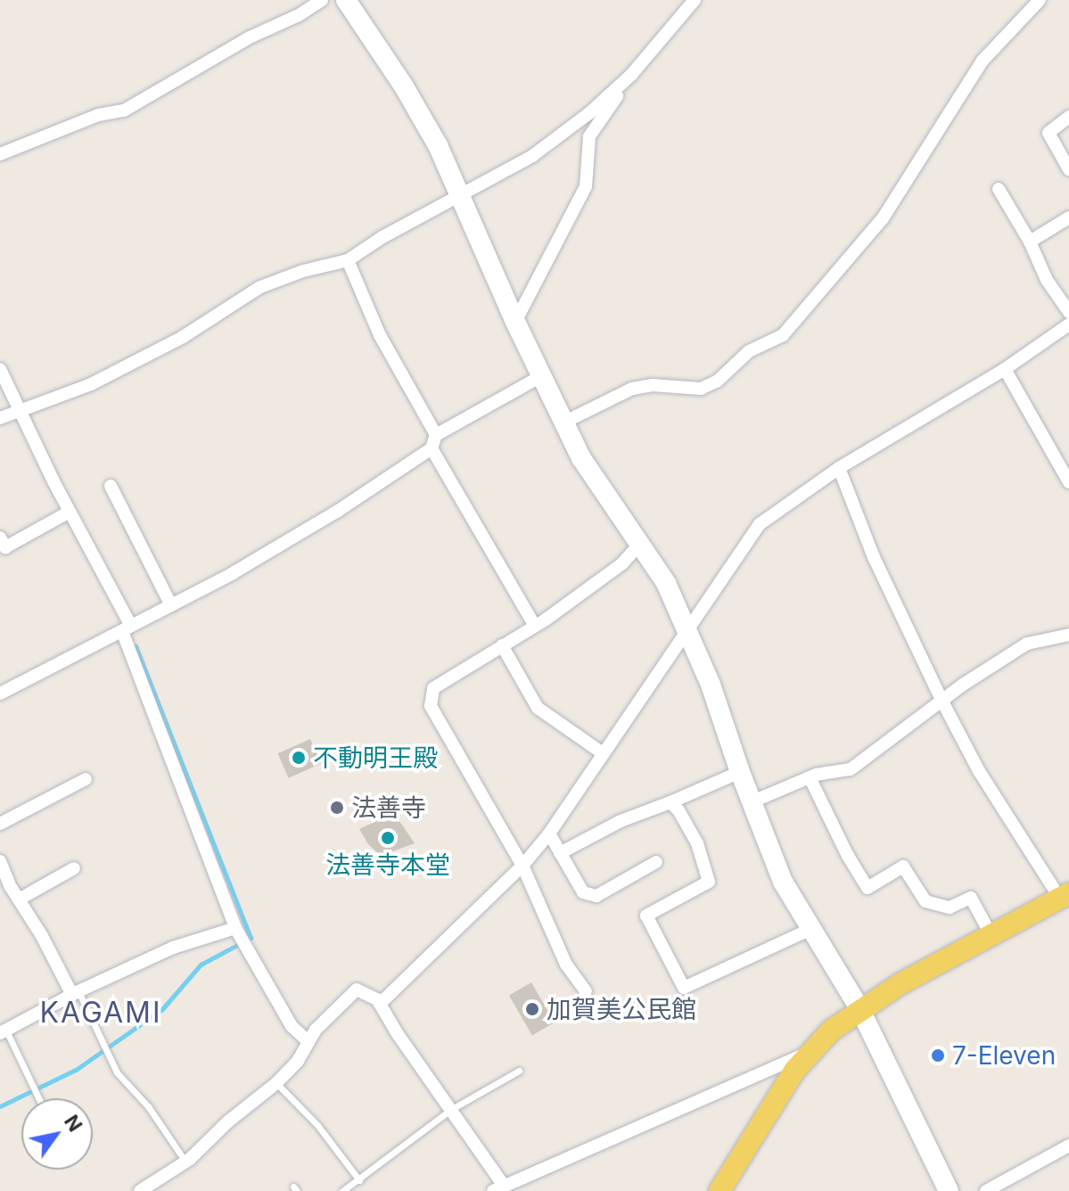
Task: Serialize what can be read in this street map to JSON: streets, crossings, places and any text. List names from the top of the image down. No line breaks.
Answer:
{"districts":["KAGAMI"],"places":["不動明王殿","法善寺","法善寺本堂","加賀美公民館","7-Eleven"],"north":"top right"}
